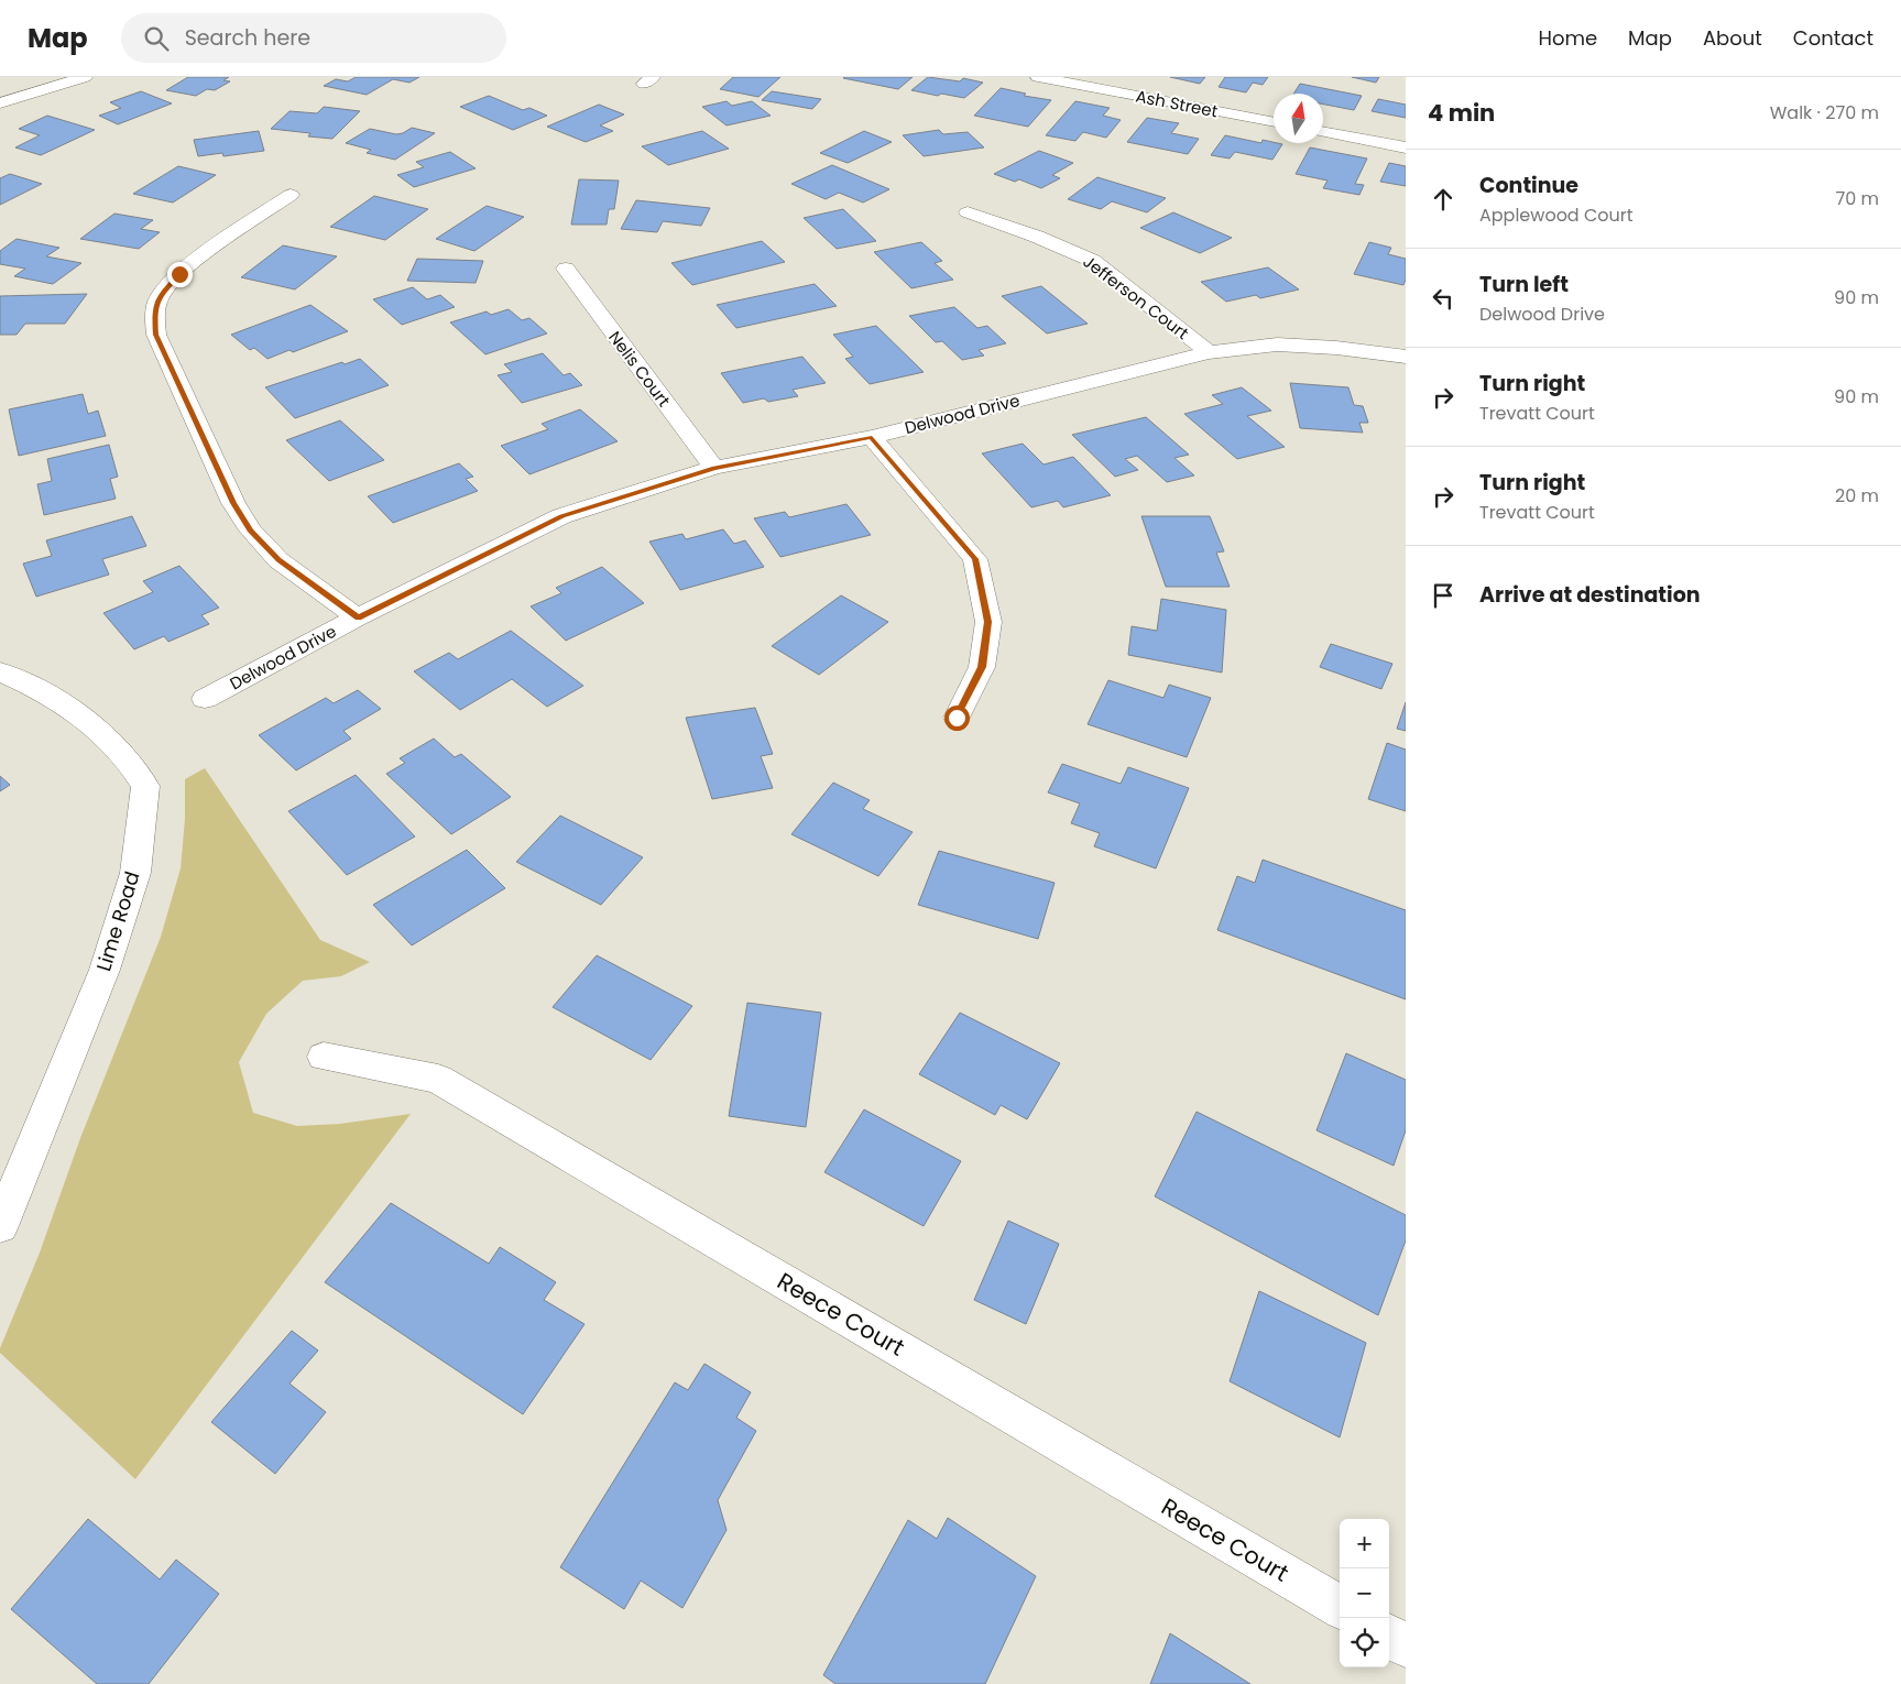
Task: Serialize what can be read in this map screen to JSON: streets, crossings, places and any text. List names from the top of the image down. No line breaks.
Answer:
{"streets":{"street":["Ash Street","Jefferson Court","Nelis Court","Delwood Drive","Lime Road","Reece Court"]},"crossings":[["Jefferson Court","Delwood Drive"],["Nelis Court","Delwood Drive"]],"north":"top","page":{"header":"Map","search":"Search here","nav":["Home","Map","About","Contact"],"heading":["4 min","Walk · 270 m"],"list":[["Continue","Applewood Court","70 m"],["Turn left","Delwood Drive","90 m"],["Turn right","Trevatt Court","90 m"],["Turn right","Trevatt Court","20 m"],"Arrive at destination"],"map_buttons":["+","−"]}}
